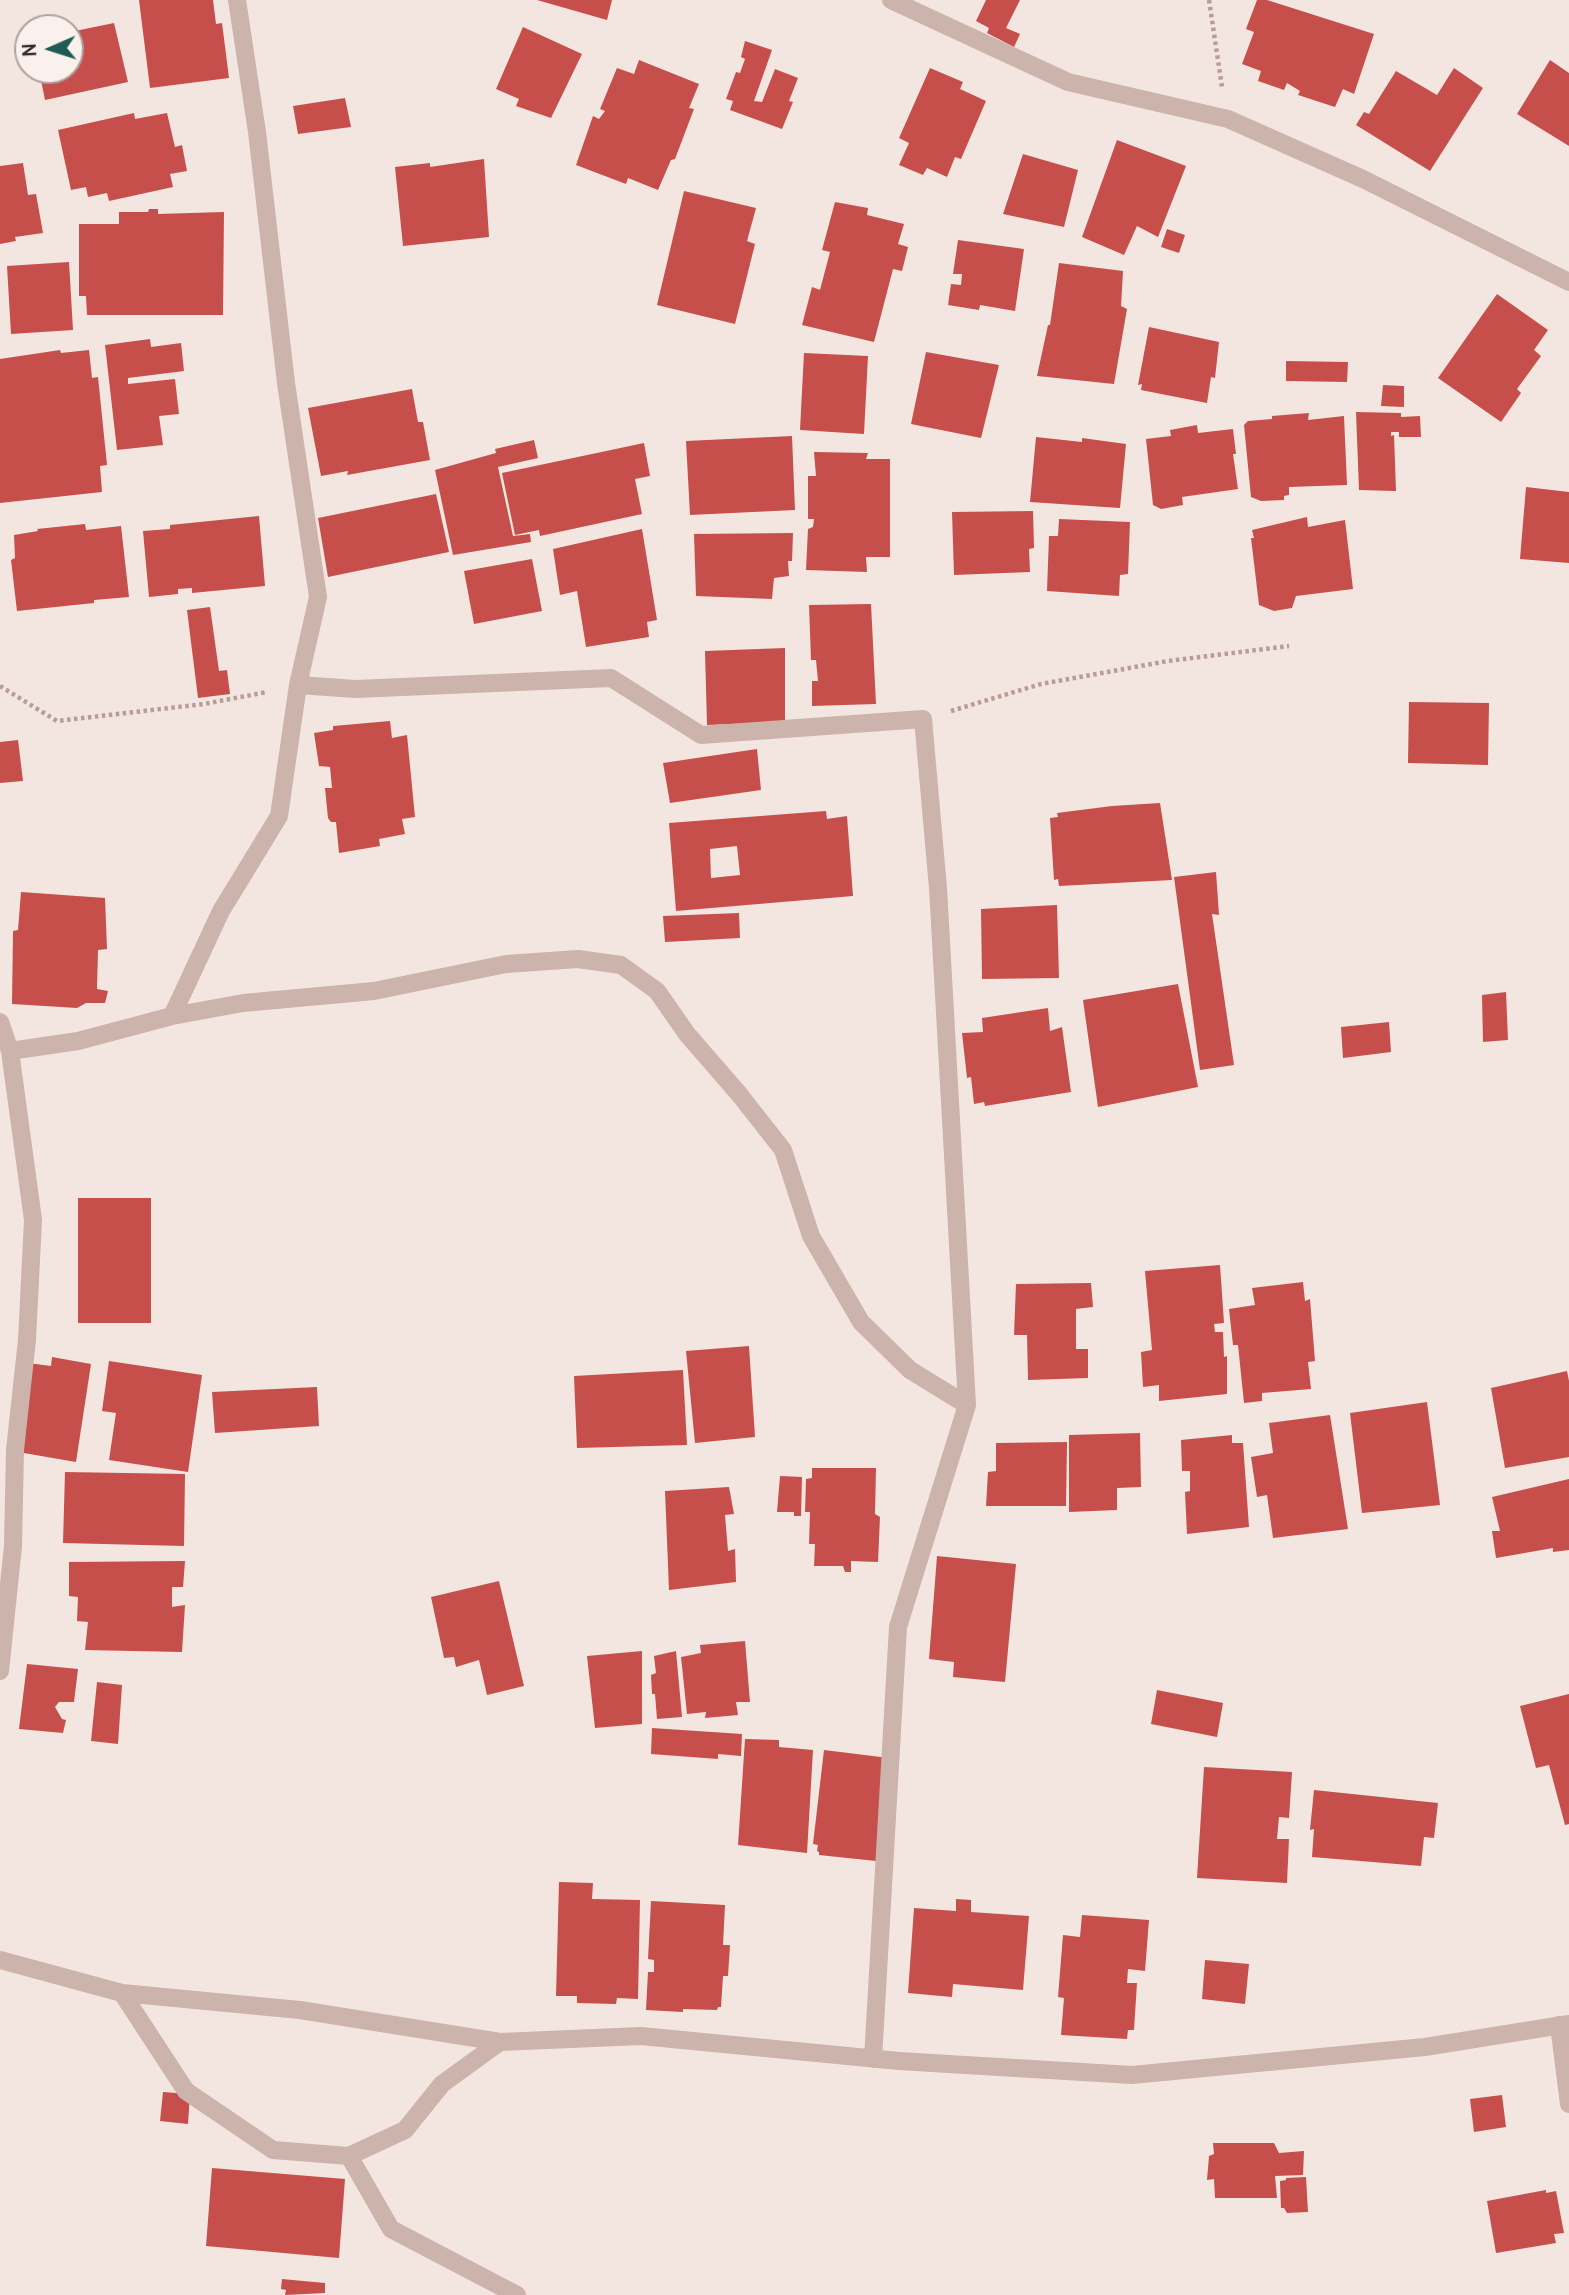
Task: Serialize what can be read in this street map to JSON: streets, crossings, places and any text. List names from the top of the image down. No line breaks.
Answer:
{"north":"left"}
